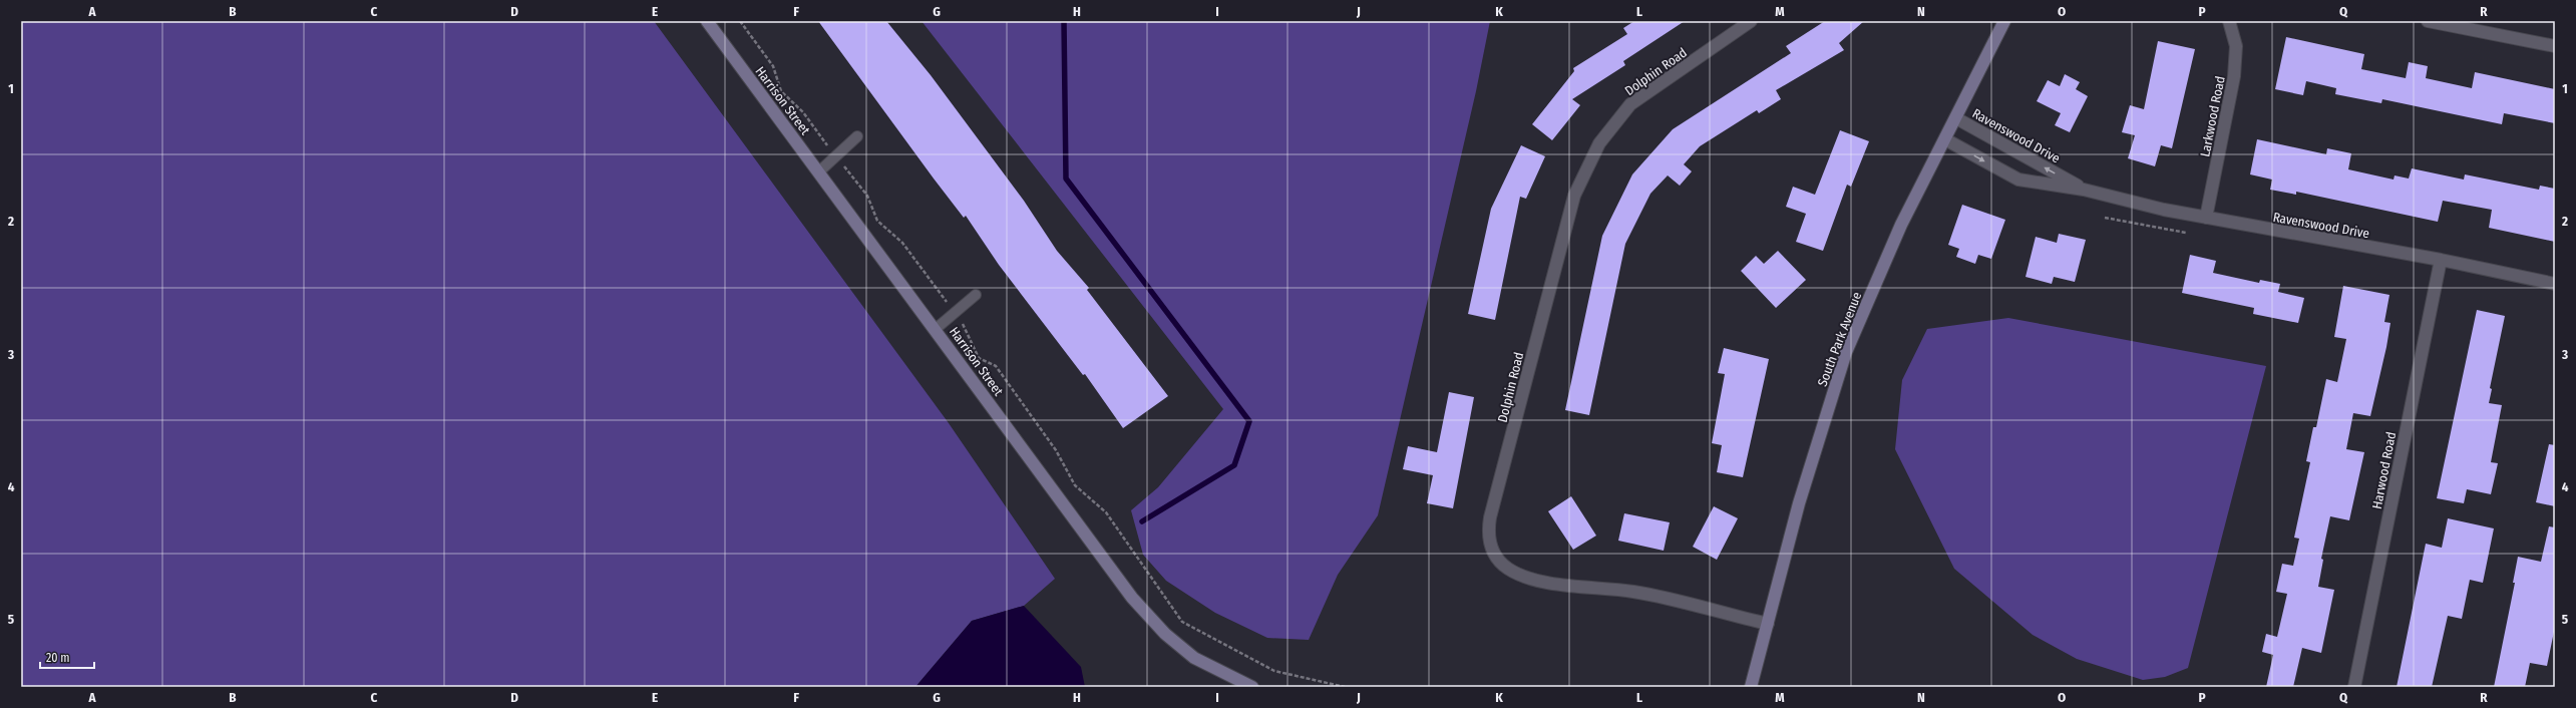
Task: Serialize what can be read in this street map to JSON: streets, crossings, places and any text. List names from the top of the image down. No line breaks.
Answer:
{"streets":{"street":["Dolphin Road","Harrison Street","Larkwood Road","Ravenswood Drive","South Park Avenue","Harwood Road"]},"crossings":[["Dolphin Road","South Park Avenue"],["Larkwood Road","Ravenswood Drive"],["Ravenswood Drive","South Park Avenue"],["Ravenswood Drive","Harwood Road"]],"scale_bar":"20 m","grid":{"columns":["A","B","C","D","E","F","G","H","I","J","K","L","M","N","O","P","Q","R"],"rows":["1","2","3","4","5"]}}
